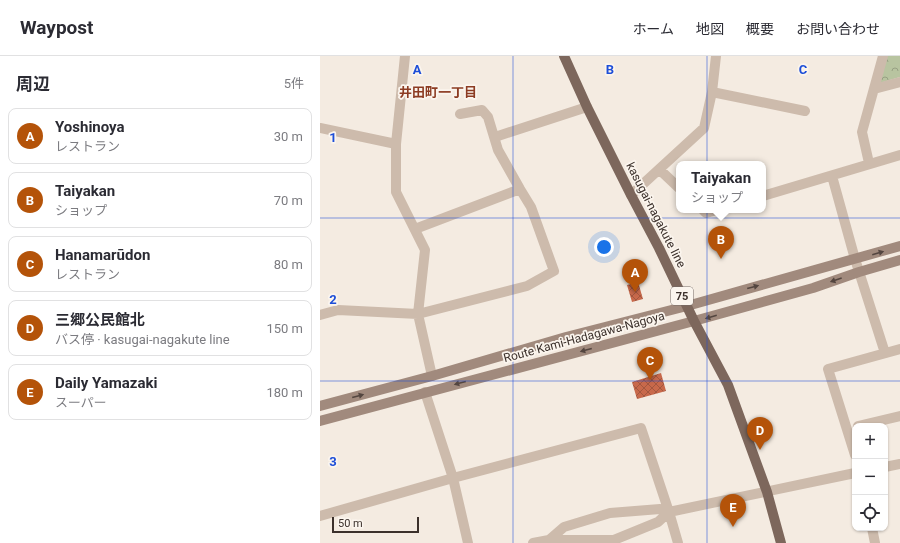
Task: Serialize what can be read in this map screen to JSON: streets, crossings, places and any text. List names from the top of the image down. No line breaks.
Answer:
{"streets":{"main road":["kasugai-nagakute line","75","Route Kami-Hadagawa-Nagoya"]},"crossings":[["kasugai-nagakute line","Route Kami-Hadagawa-Nagoya"]],"districts":["井田町一丁目"],"scale_bar":"50 m","page":{"header":"Waypost","nav":["ホーム","地図","概要","お問い合わせ"],"heading":["周辺","5件"],"list":[{"mark":"A","name":"Yoshinoya","note":"レストラン","value":"30 m"},{"mark":"B","name":"Taiyakan","note":"ショップ","value":"70 m"},{"mark":"C","name":"Hanamarūdon","note":"レストラン","value":"80 m"},{"mark":"D","name":"三郷公民館北","note":"バス停 · kasugai-nagakute line","value":"150 m"},{"mark":"E","name":"Daily Yamazaki","note":"スーパー","value":"180 m"}],"popup":["Taiyakan","ショップ"],"pins":["B","A","C","D","E"],"map_buttons":["+","−"],"scale":"50 m"},"grid":{"columns":["A","B","C"],"rows":["1","2","3"]}}
